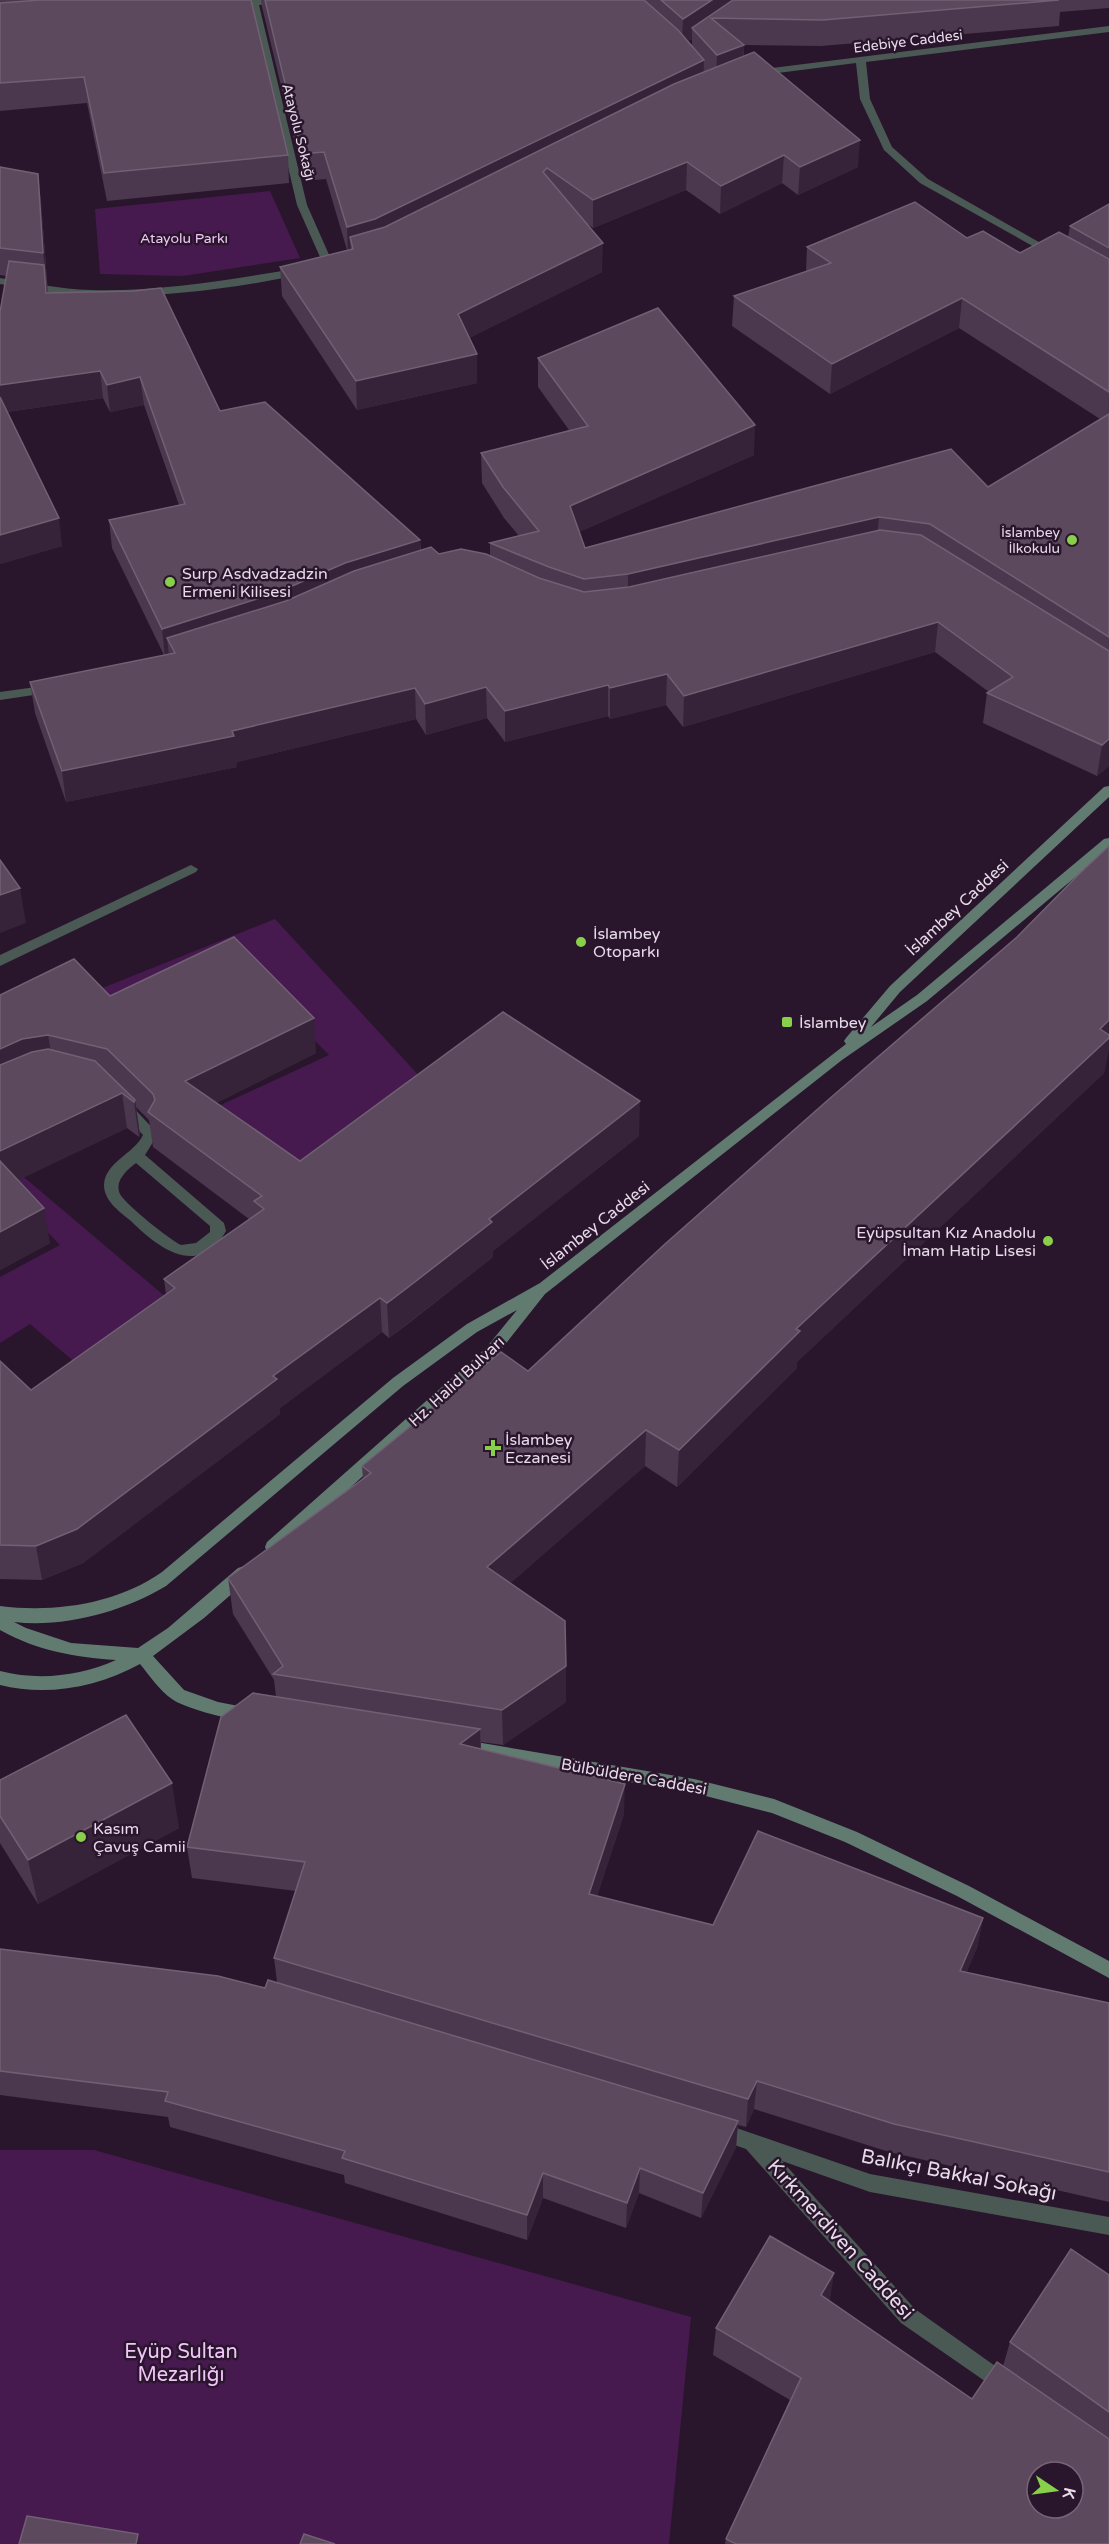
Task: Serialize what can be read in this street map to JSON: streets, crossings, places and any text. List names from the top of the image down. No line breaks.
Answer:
{"streets":{"main road":["İslambey Caddesi","Hz. Halid Bulvarı","Bülbüldere Caddesi"],"street":["Edebiye Caddesi","Atayolu Sokağı","Balıkçı Bakkal Sokağı","Kırkmerdiven Caddesi"]},"crossings":[["İslambey Caddesi","Hz. Halid Bulvarı"],["Balıkçı Bakkal Sokağı","Kırkmerdiven Caddesi"]],"parks":["Atayolu Parkı","Eyüp Sultan Mezarlığı"],"places":{"other":["İslambey İlkokulu","Surp Asdvadzadzin Ermeni Kilisesi","İslambey Otoparkı","Eyüpsultan Kız Anadolu İmam Hatip Lisesi","Kasım Çavuş Camii"],"transit":["İslambey"],"health":["İslambey Eczanesi"]},"north":"right"}
